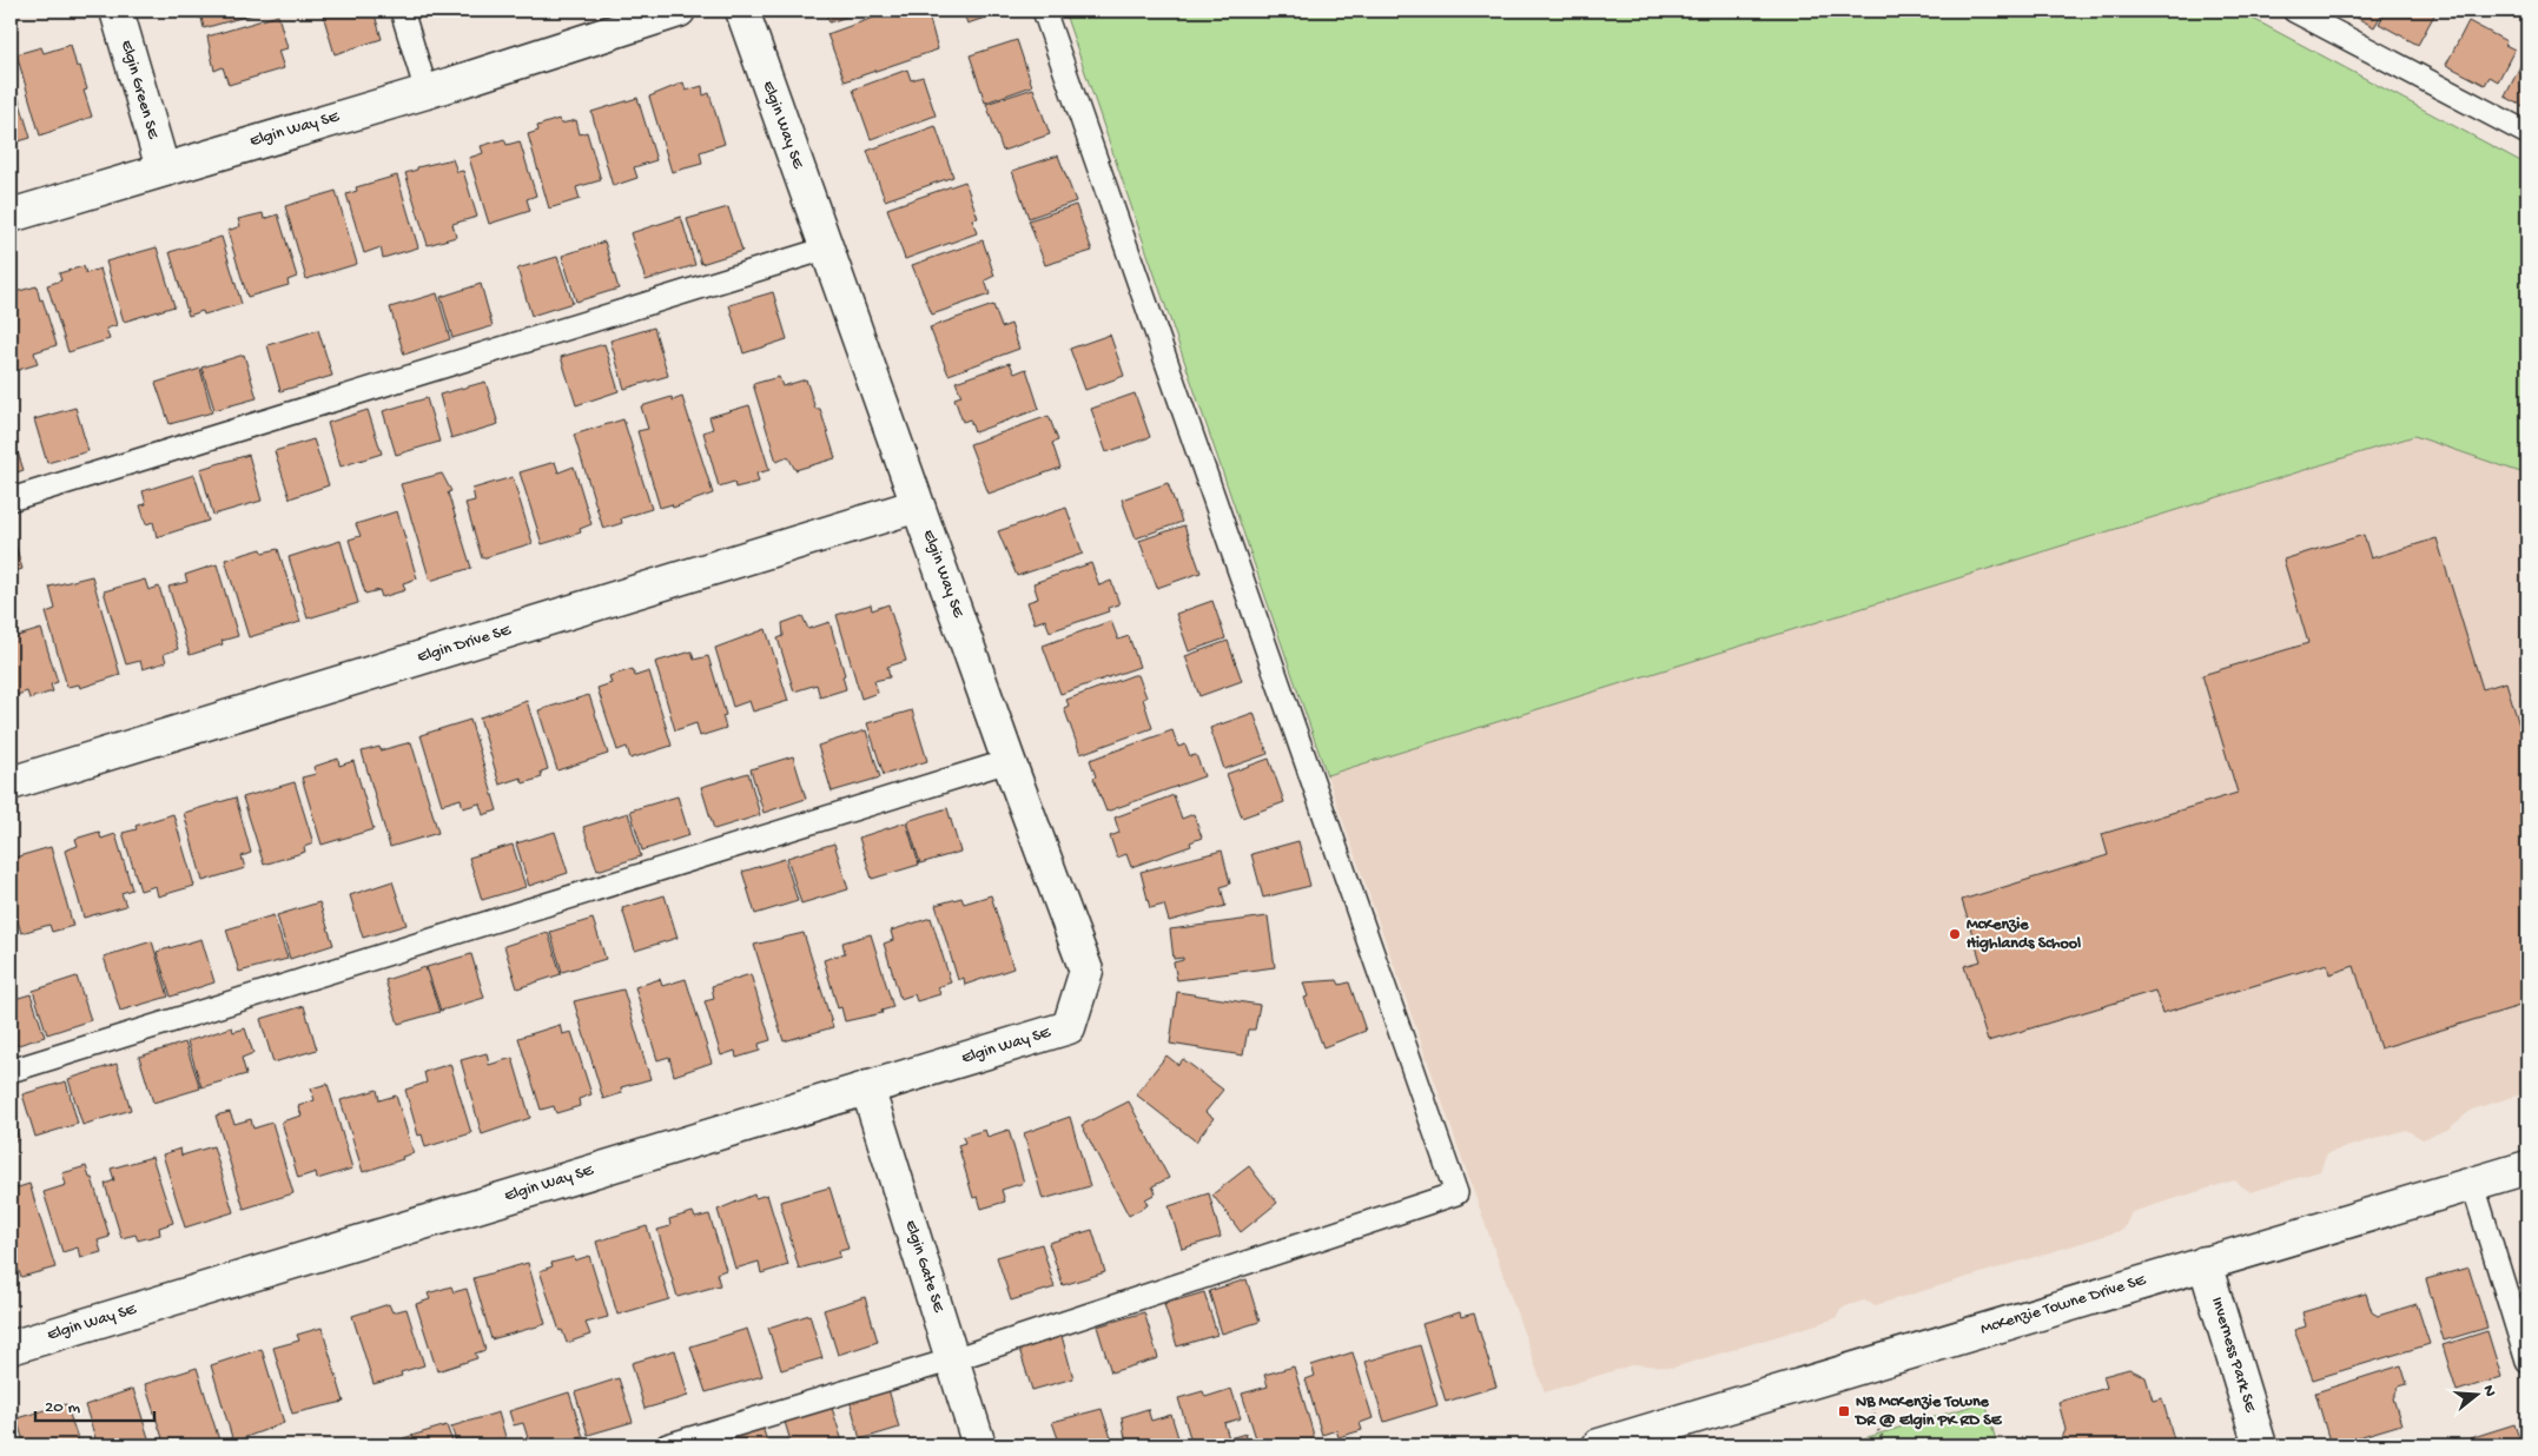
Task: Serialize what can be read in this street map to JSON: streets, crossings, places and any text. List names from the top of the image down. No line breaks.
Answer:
{"streets":{"street":["Elgin Green SE","Elgin Way SE","Elgin Drive SE","Elgin Gate SE","McKenzie Towne Drive SE","Inverness Park SE"]},"crossings":[["Elgin Green SE","Elgin Way SE"],["Elgin Way SE","Elgin Drive SE"],["Elgin Way SE","Elgin Gate SE"],["McKenzie Towne Drive SE","Inverness Park SE"]],"places":{"other":["McKenzie Highlands School"],"transit":["NB McKenzie Towne DR @ Elgin PK RD SE"]},"scale_bar":"20 m","north":"right"}
